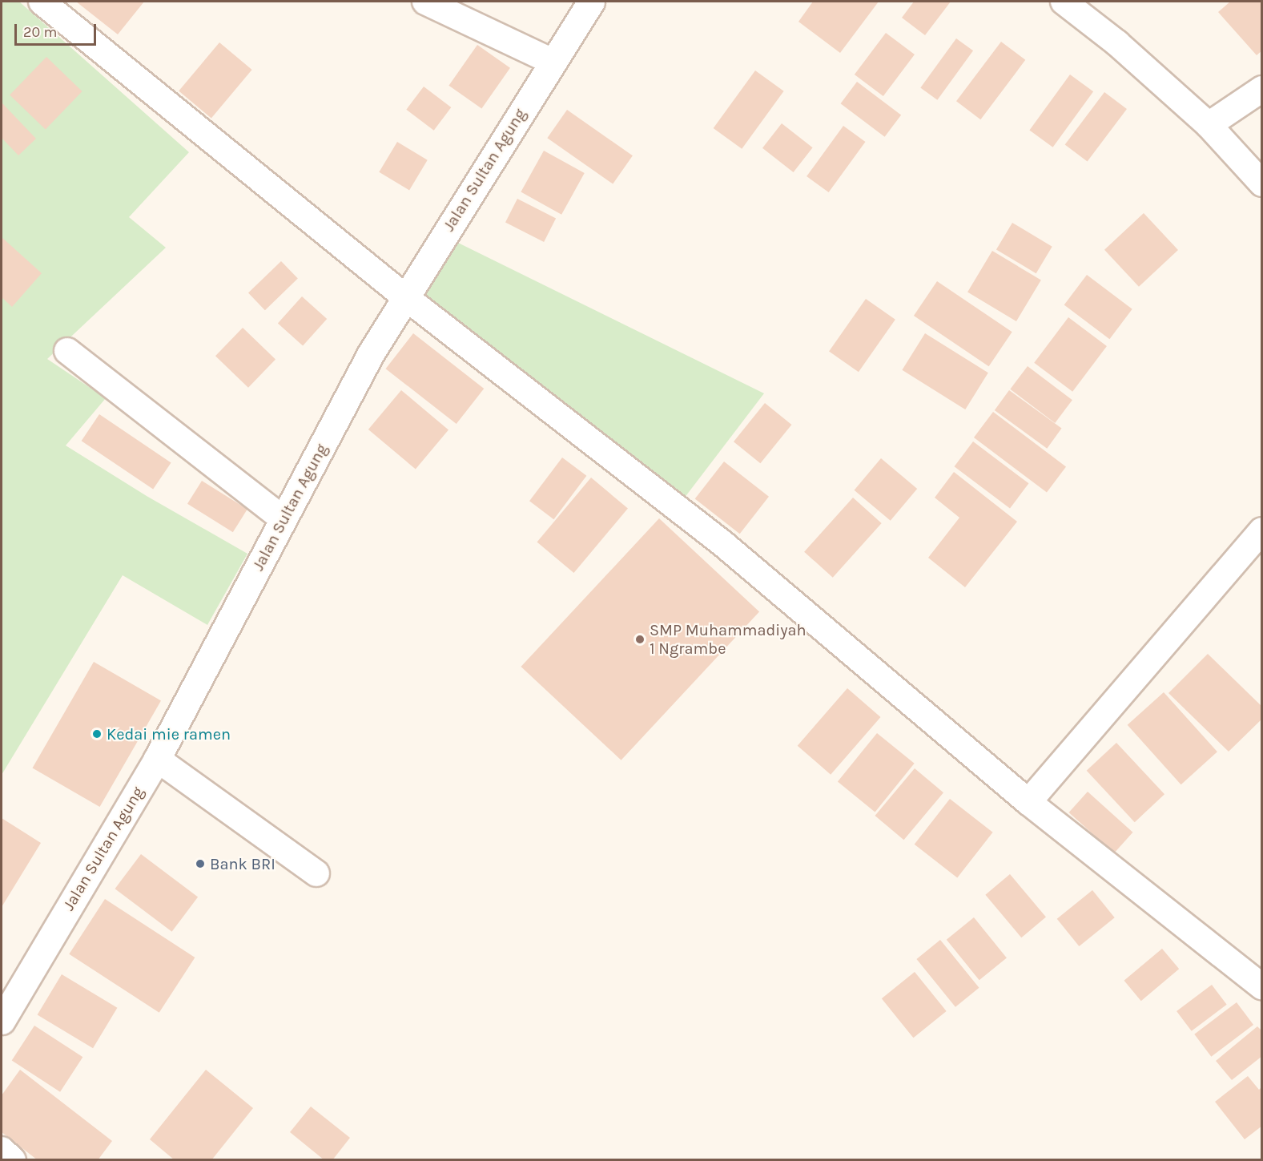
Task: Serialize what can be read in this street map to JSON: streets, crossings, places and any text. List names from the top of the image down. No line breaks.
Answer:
{"streets":{"main road":["Jalan Sultan Agung"]},"places":["SMP Muhammadiyah 1 Ngrambe","Kedai mie ramen","Bank BRI"],"scale_bar":"20 m"}
